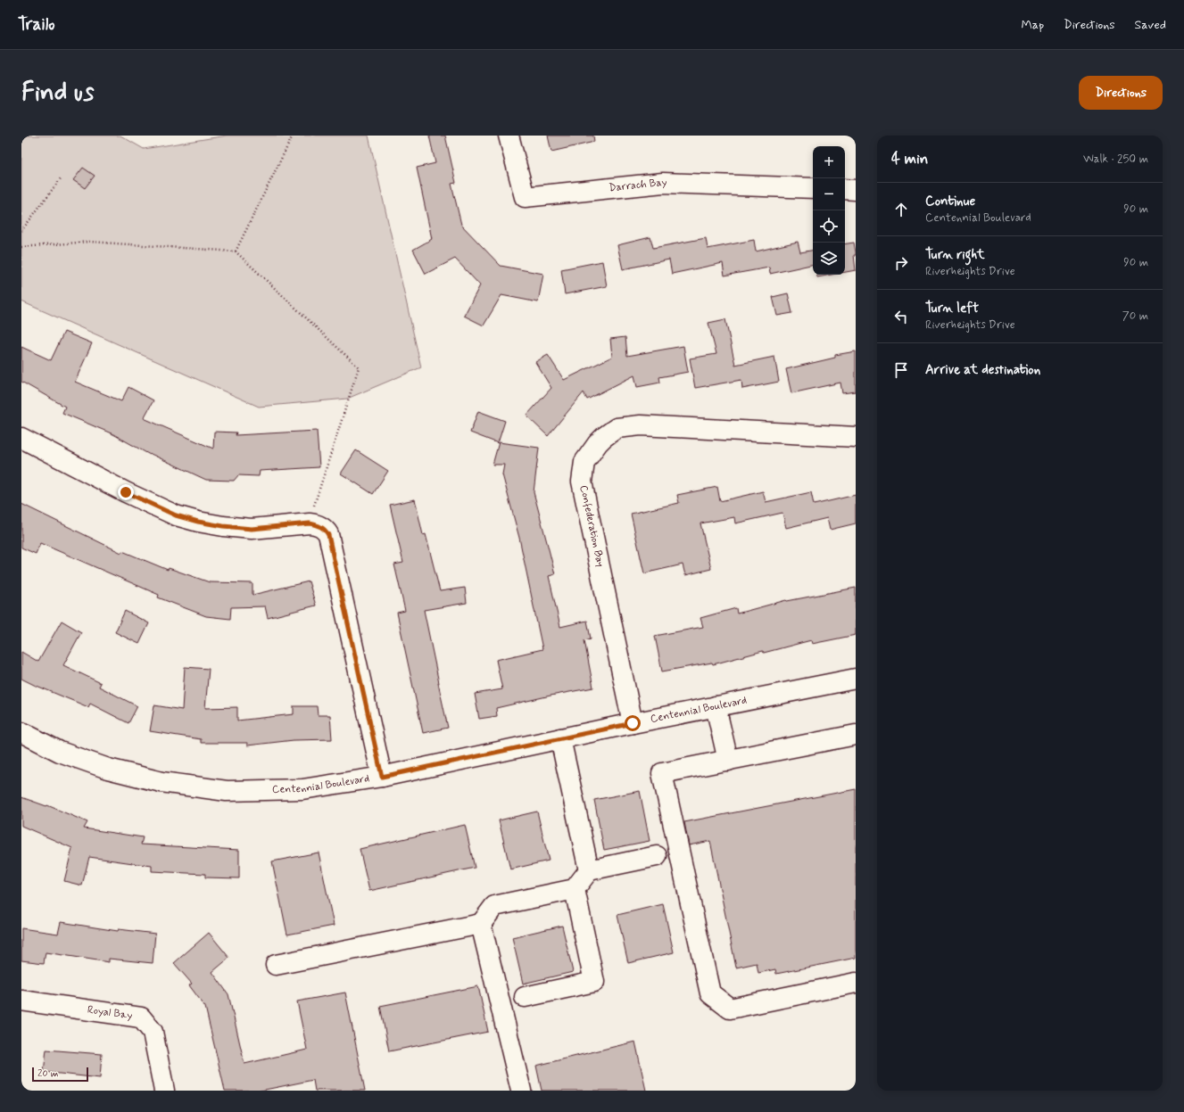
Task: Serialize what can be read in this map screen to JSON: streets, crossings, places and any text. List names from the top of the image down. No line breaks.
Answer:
{"streets":{"street":["Darrach Bay","Confederation Bay","Centennial Boulevard","Royal Bay"]},"crossings":[["Confederation Bay","Centennial Boulevard"]],"scale_bar":"20 m","page":{"header":"Trailo","nav":["Map","Directions","Saved"],"buttons":"Directions","title":"Find us","heading":["4 min","Walk · 250 m"],"map_buttons":["+","−"],"list":[["Continue","Centennial Boulevard","90 m"],["Turn right","Riverheights Drive","90 m"],["Turn left","Riverheights Drive","70 m"],"Arrive at destination"],"scale":"20 m"}}
